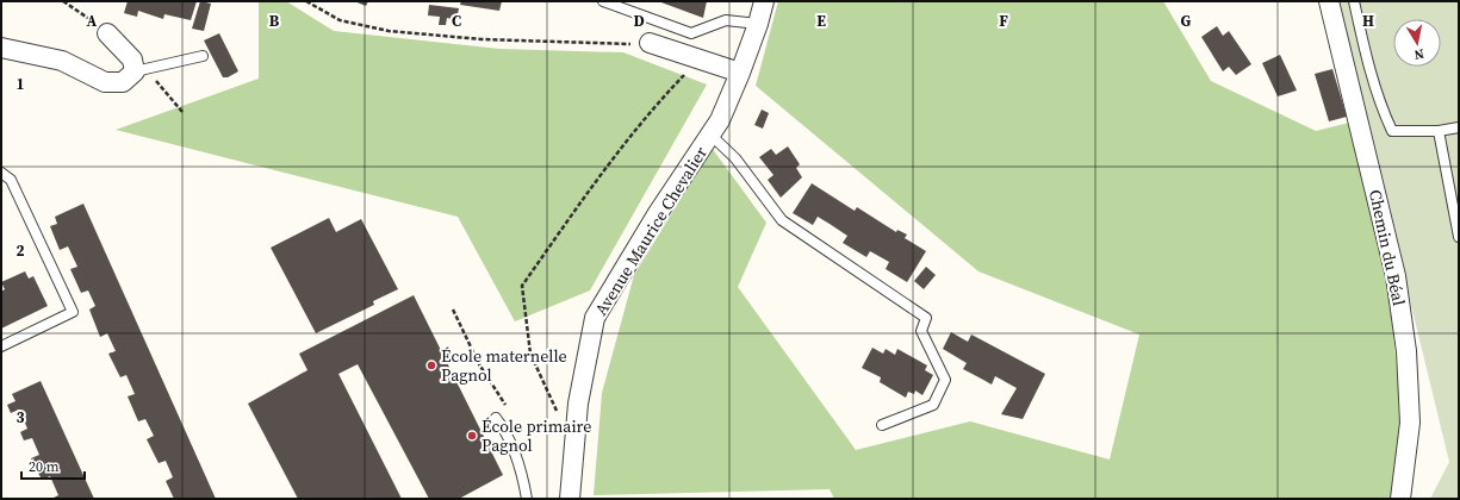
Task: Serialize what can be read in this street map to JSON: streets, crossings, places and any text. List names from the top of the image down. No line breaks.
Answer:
{"streets":{"street":["Avenue Maurice Chevalier","Chemin du Béal"]},"places":["École maternelle Pagnol","École primaire Pagnol"],"scale_bar":"20 m","north":"bottom","grid":{"columns":["A","B","C","D","E","F","G","H"],"rows":["1","2","3"]}}
